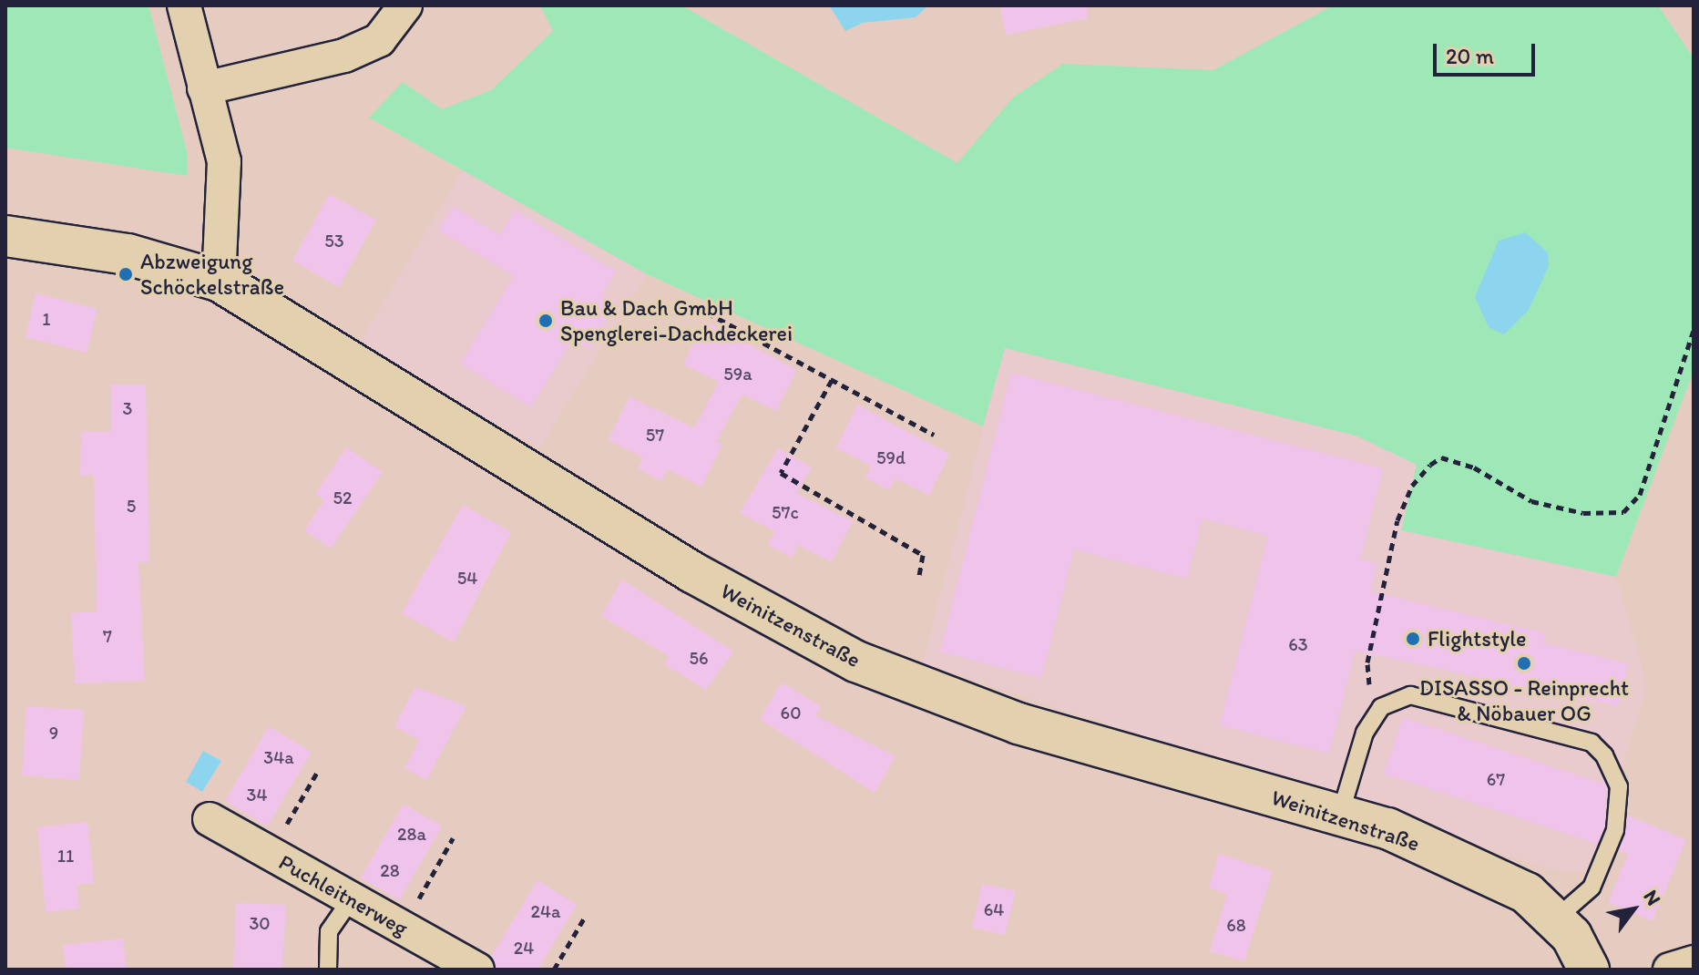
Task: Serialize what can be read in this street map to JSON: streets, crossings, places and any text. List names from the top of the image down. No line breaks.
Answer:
{"streets":{"main road":["Weinitzenstraße"],"street":["Puchleitnerweg"]},"places":["Abzweigung Schöckelstraße","Bau & Dach GmbH Spenglerei-Dachdeckerei","Flightstyle","DISASSO - Reinprecht & Nöbauer OG"],"house_numbers":["53","1","59a","3","57","59d","52","5","57c","54","7","63","56","60","9","34a","67","34","28a","11","28","64","24a","30","68","24"],"scale_bar":"20 m","north":"top right"}
